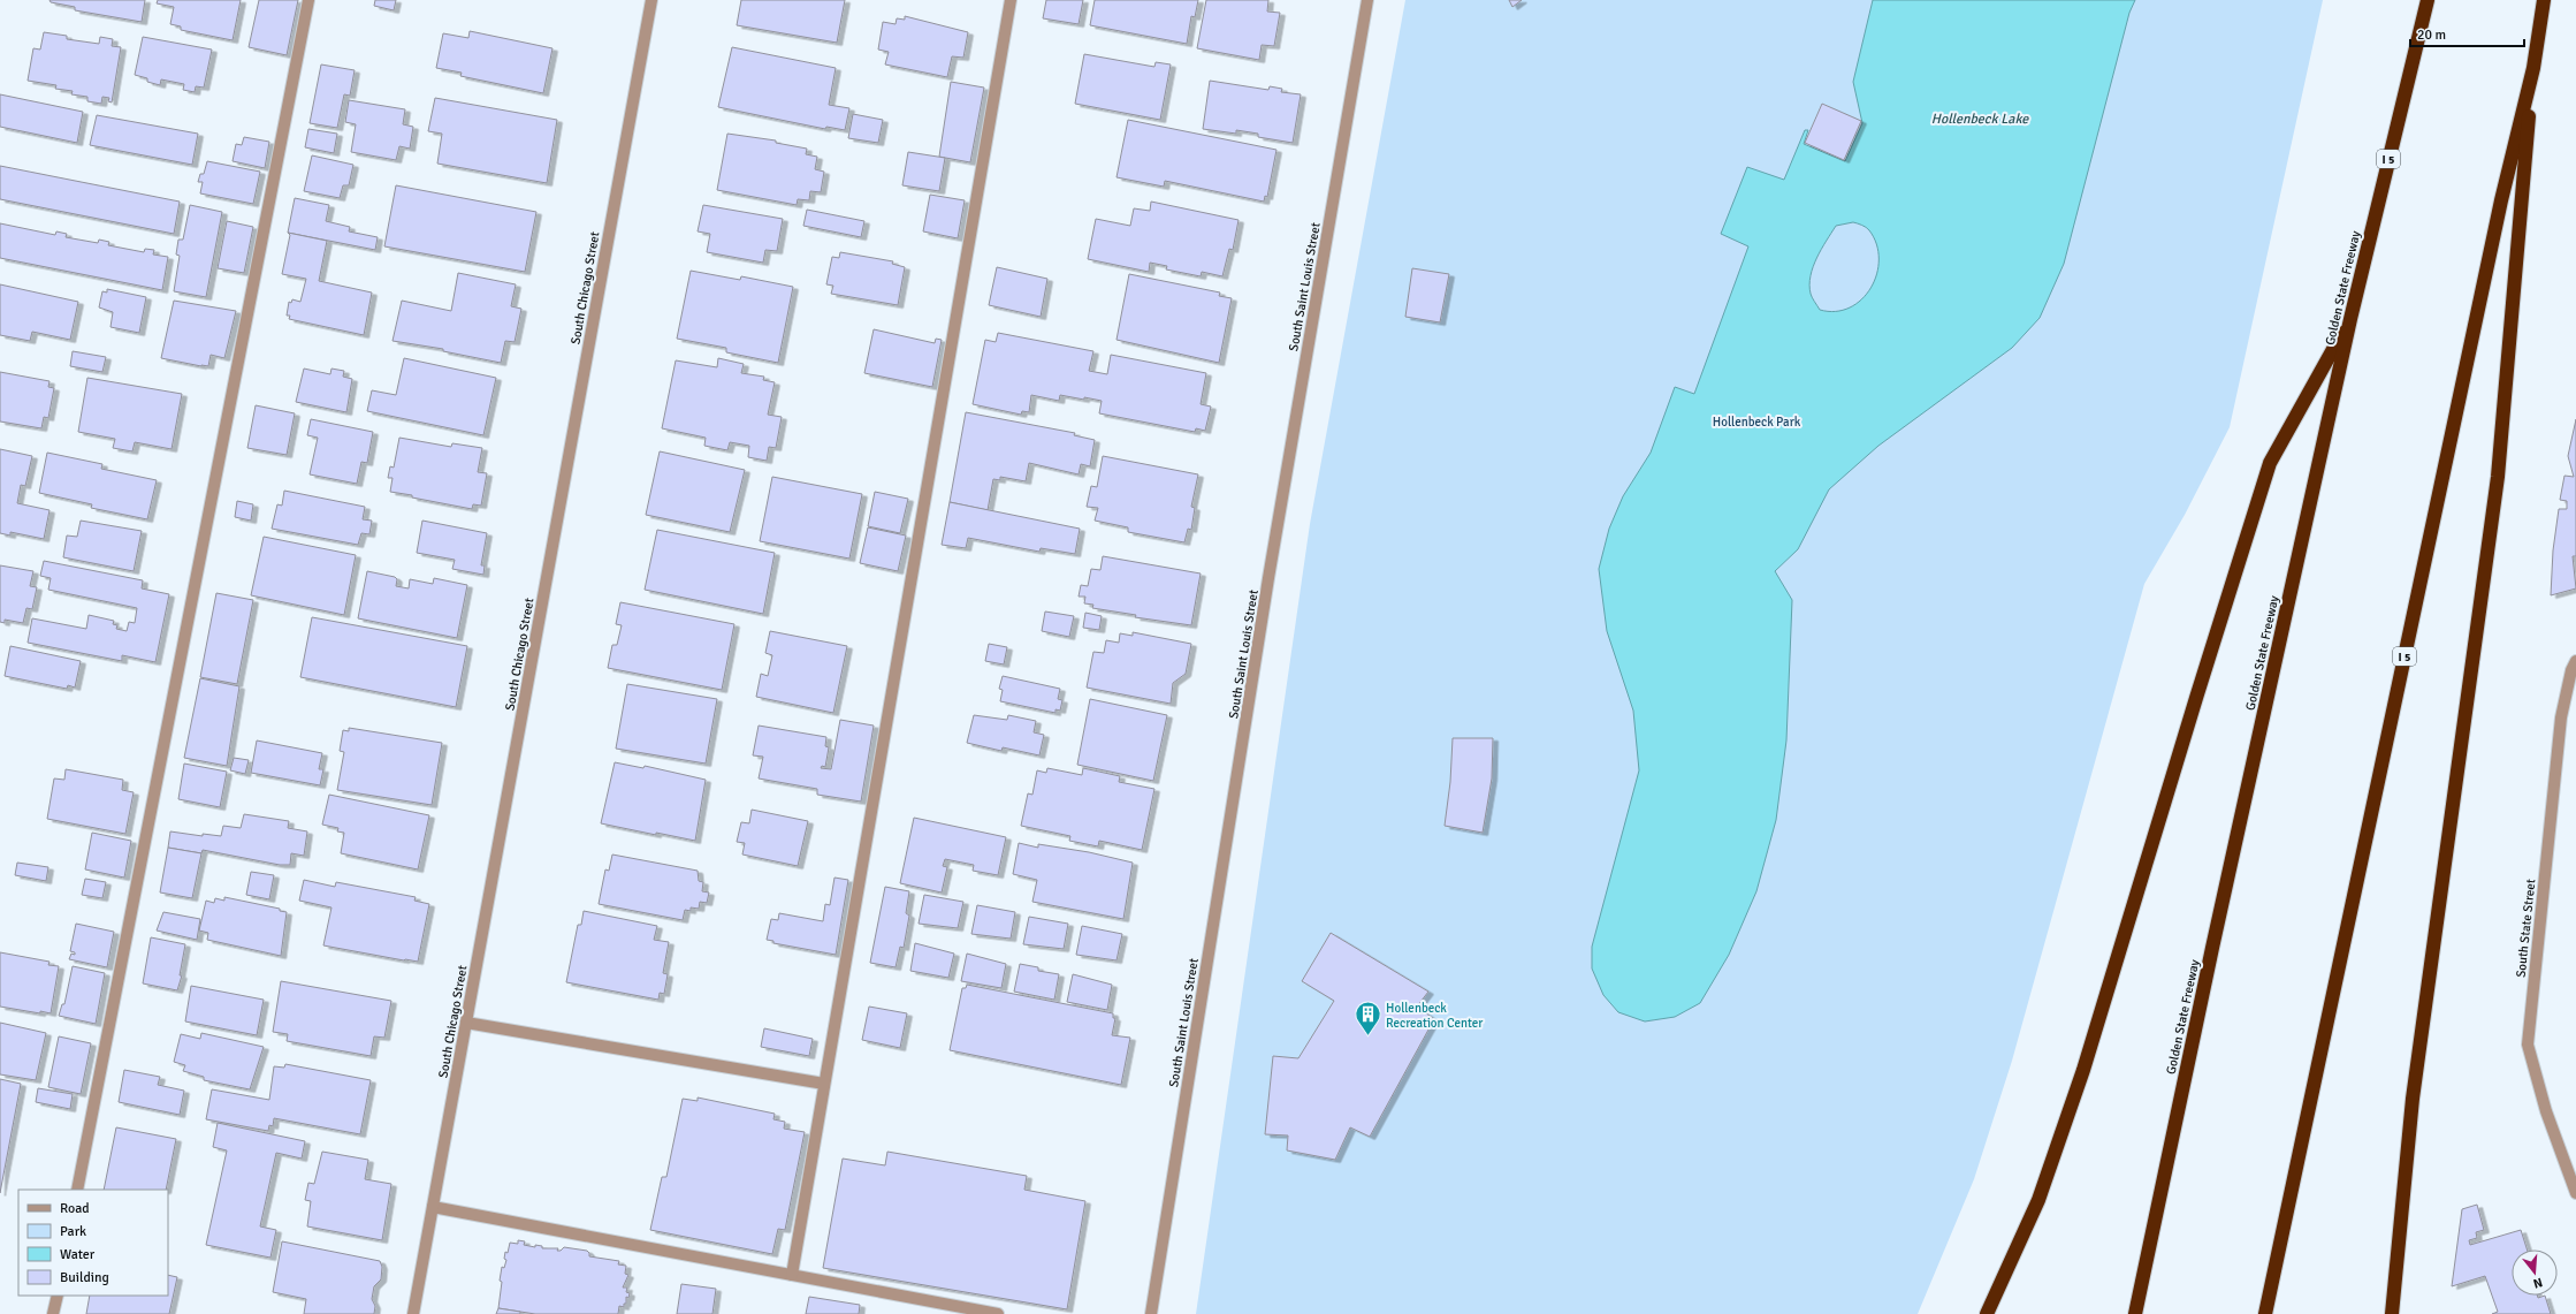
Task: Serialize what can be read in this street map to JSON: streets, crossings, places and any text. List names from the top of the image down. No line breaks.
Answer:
{"streets":{"highway":["I 5","Golden State Freeway"],"street":["South Saint Louis Street","South Chicago Street","South State Street"]},"water":["Hollenbeck Lake"],"parks":["Hollenbeck Park"],"places":{"building":["Hollenbeck Recreation Center"]},"legend":["Road","Park","Water","Building"],"scale_bar":"20 m","north":"bottom"}
